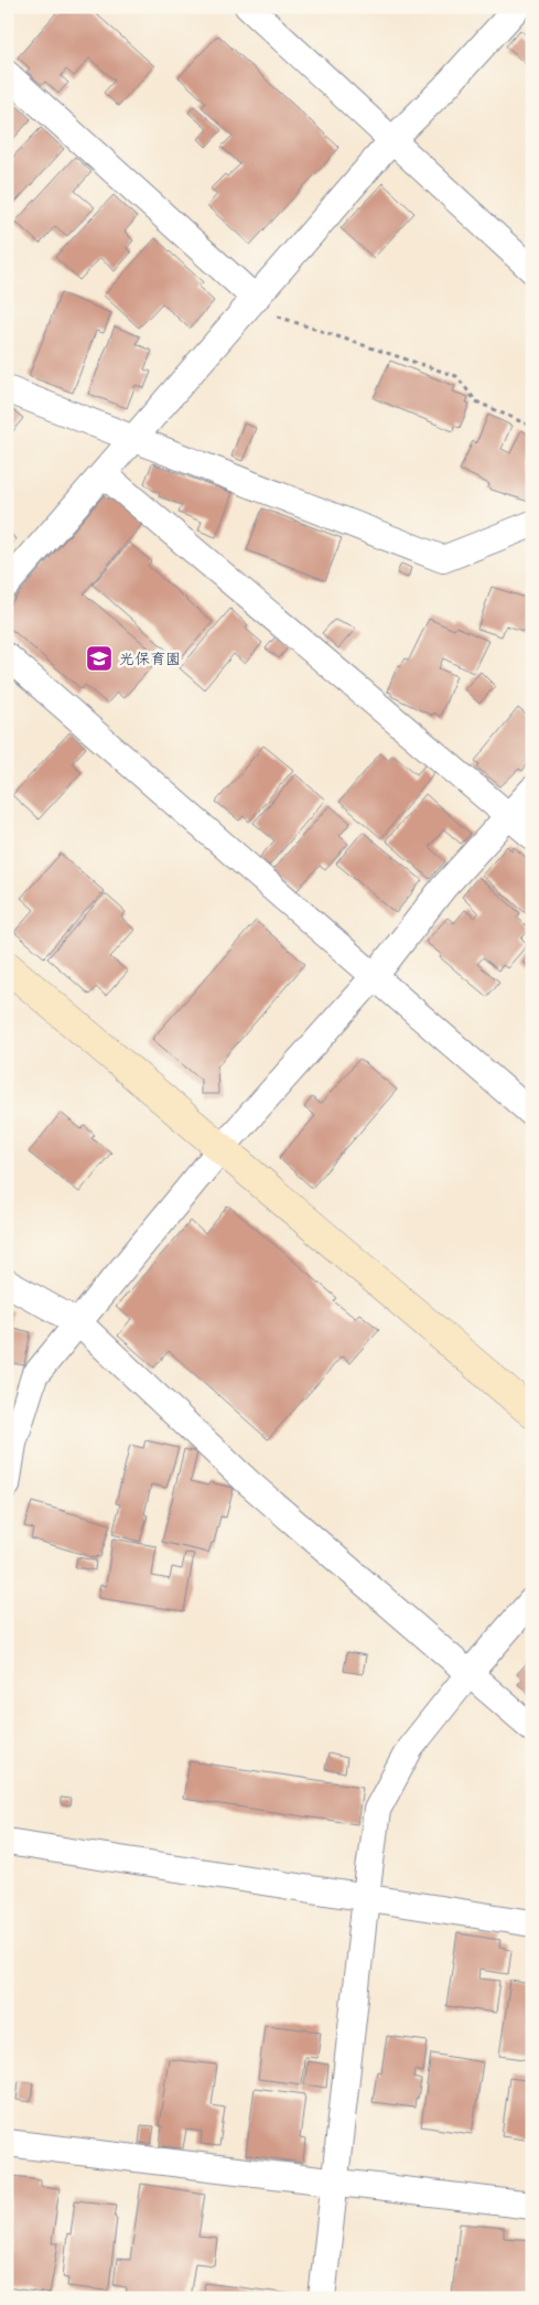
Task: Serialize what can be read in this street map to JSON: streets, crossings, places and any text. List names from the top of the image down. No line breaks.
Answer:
{"places":{"school or university":["光保育園"]}}
